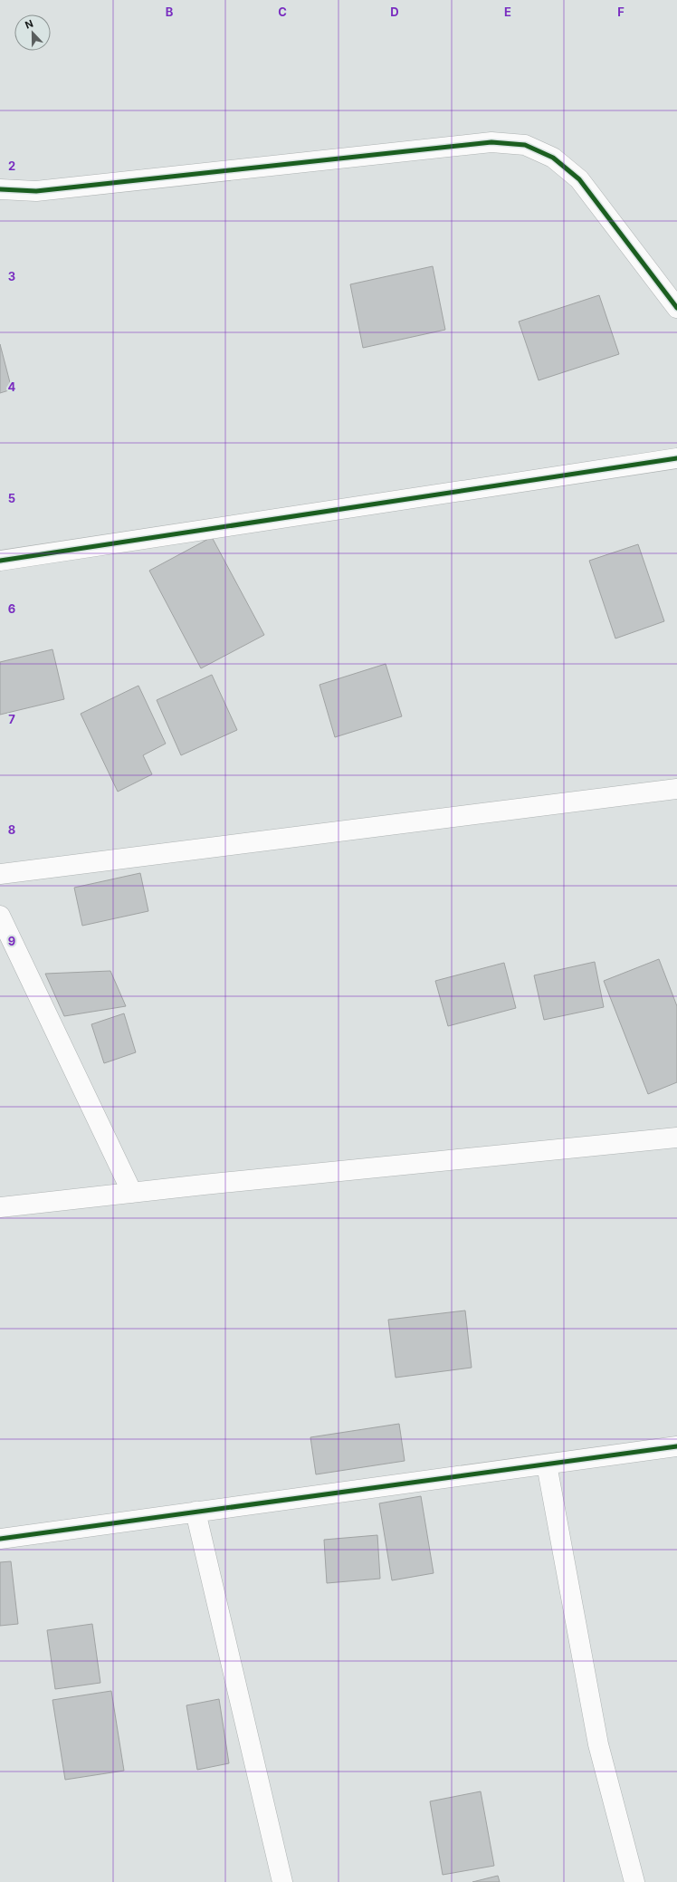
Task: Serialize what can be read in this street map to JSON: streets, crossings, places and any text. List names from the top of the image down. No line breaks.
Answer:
{"north":"top","grid":{"columns":["B","C","D","E","F"],"rows":["2","3","4","5","6","7","8","9"]}}
